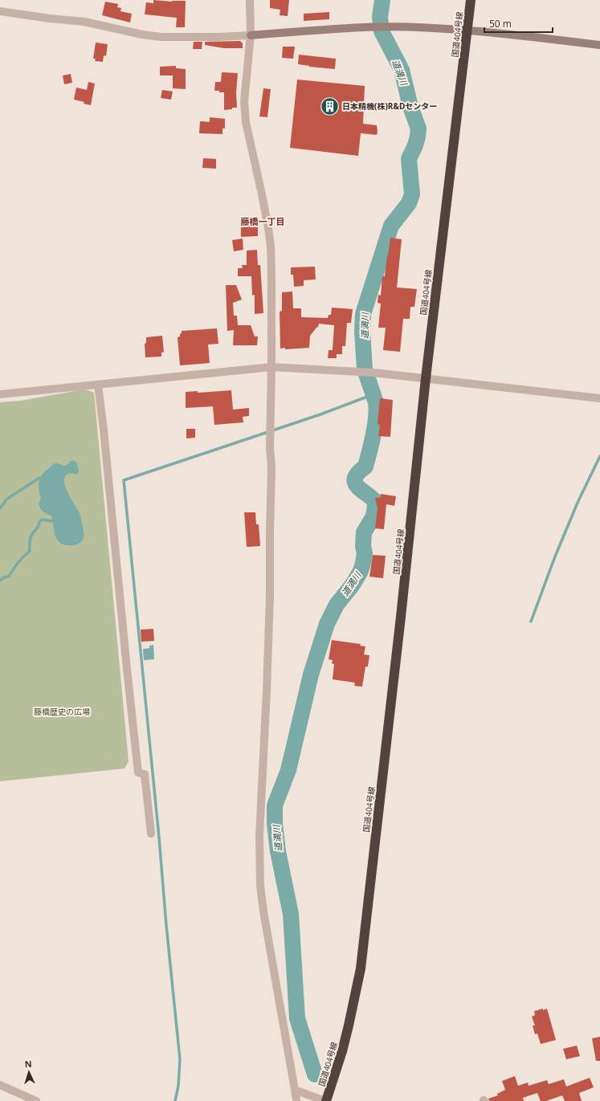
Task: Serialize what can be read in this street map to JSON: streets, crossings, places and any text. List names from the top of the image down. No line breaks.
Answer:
{"streets":{"highway":["国道404号線"]},"districts":["藤橋一丁目"],"water":["道満川"],"parks":["藤橋歴史の広場"],"places":{"building":["日本精機(株)R&Dセンター"]},"scale_bar":"50 m","north":"top"}
